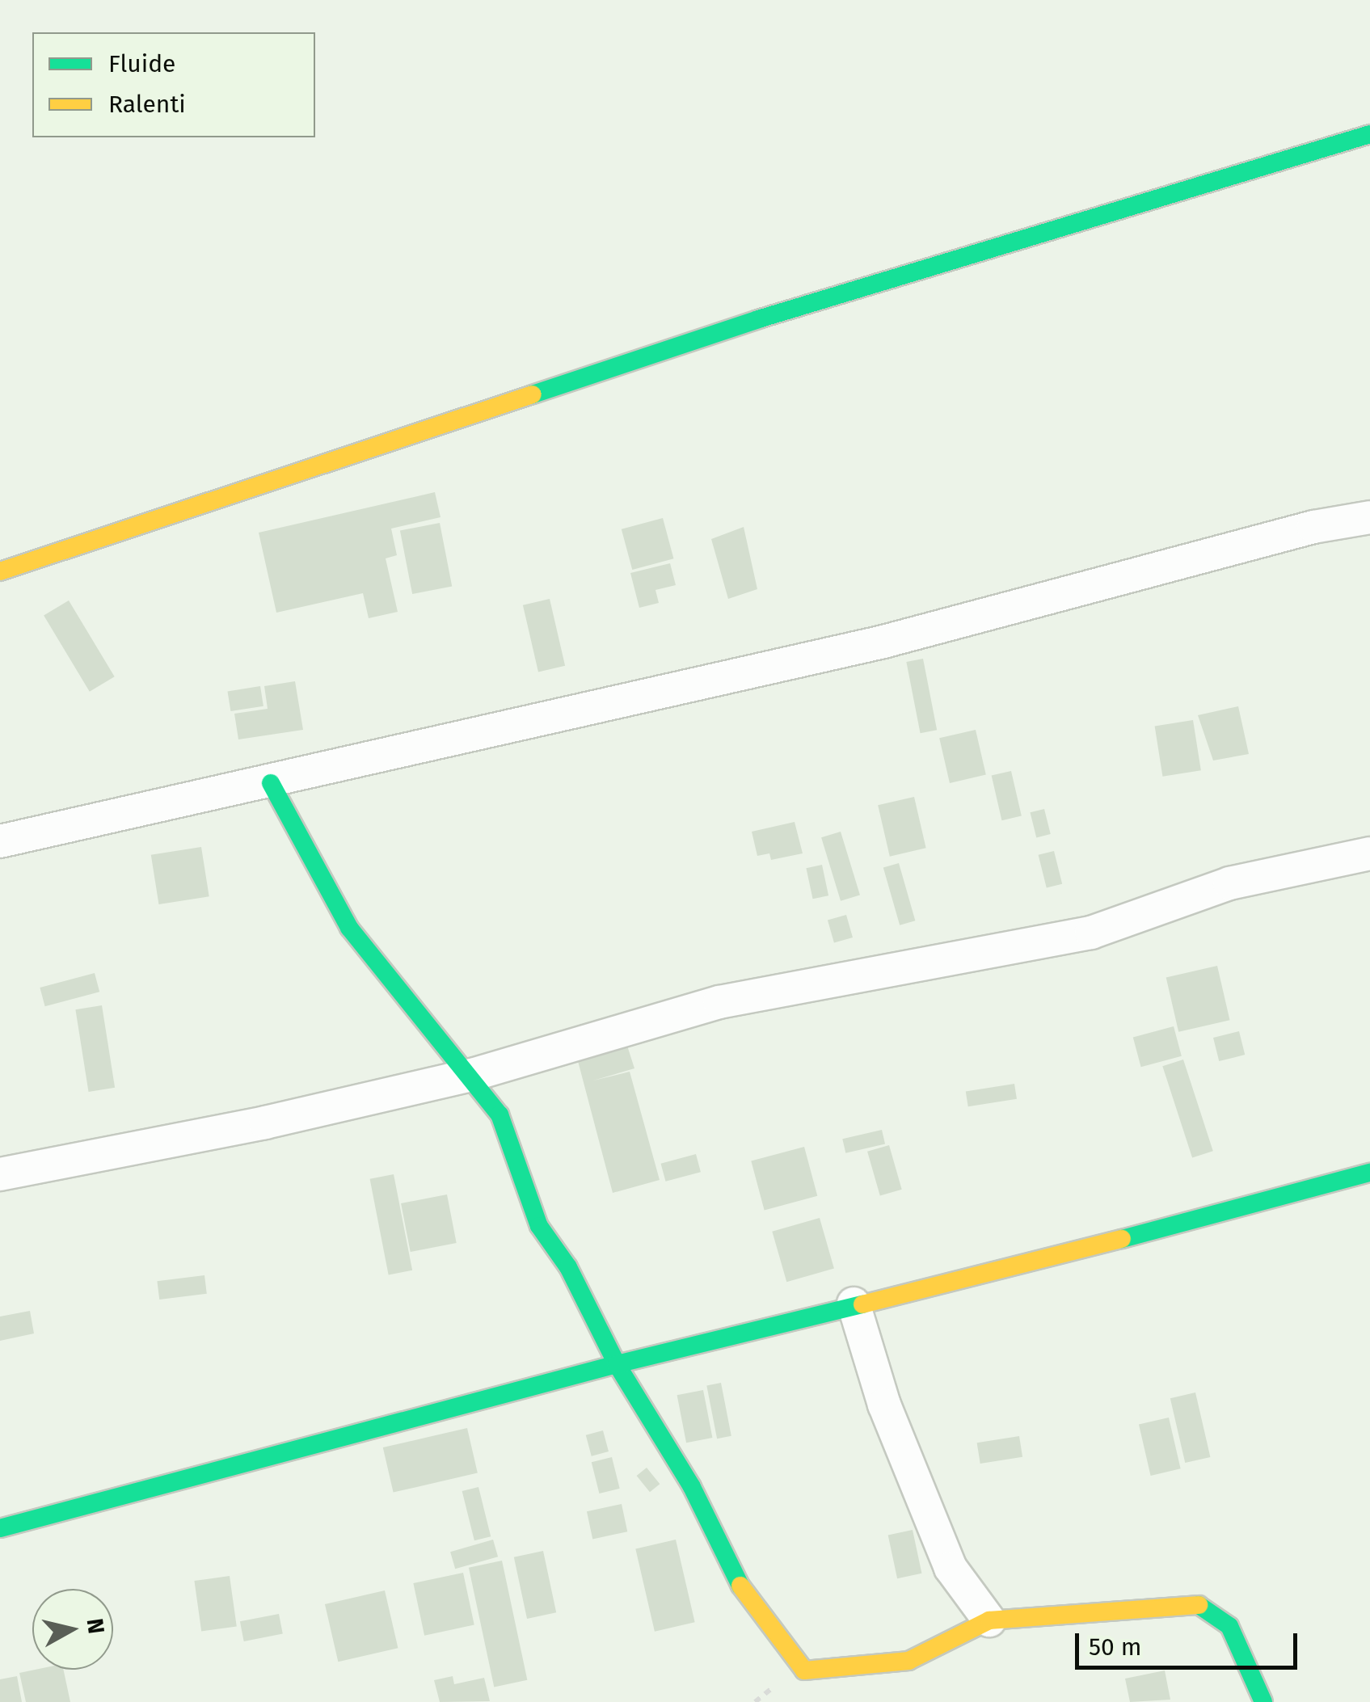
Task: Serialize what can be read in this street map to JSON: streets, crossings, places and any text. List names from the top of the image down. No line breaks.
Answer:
{"legend":["Fluide","Ralenti"],"scale_bar":"50 m","north":"right"}
